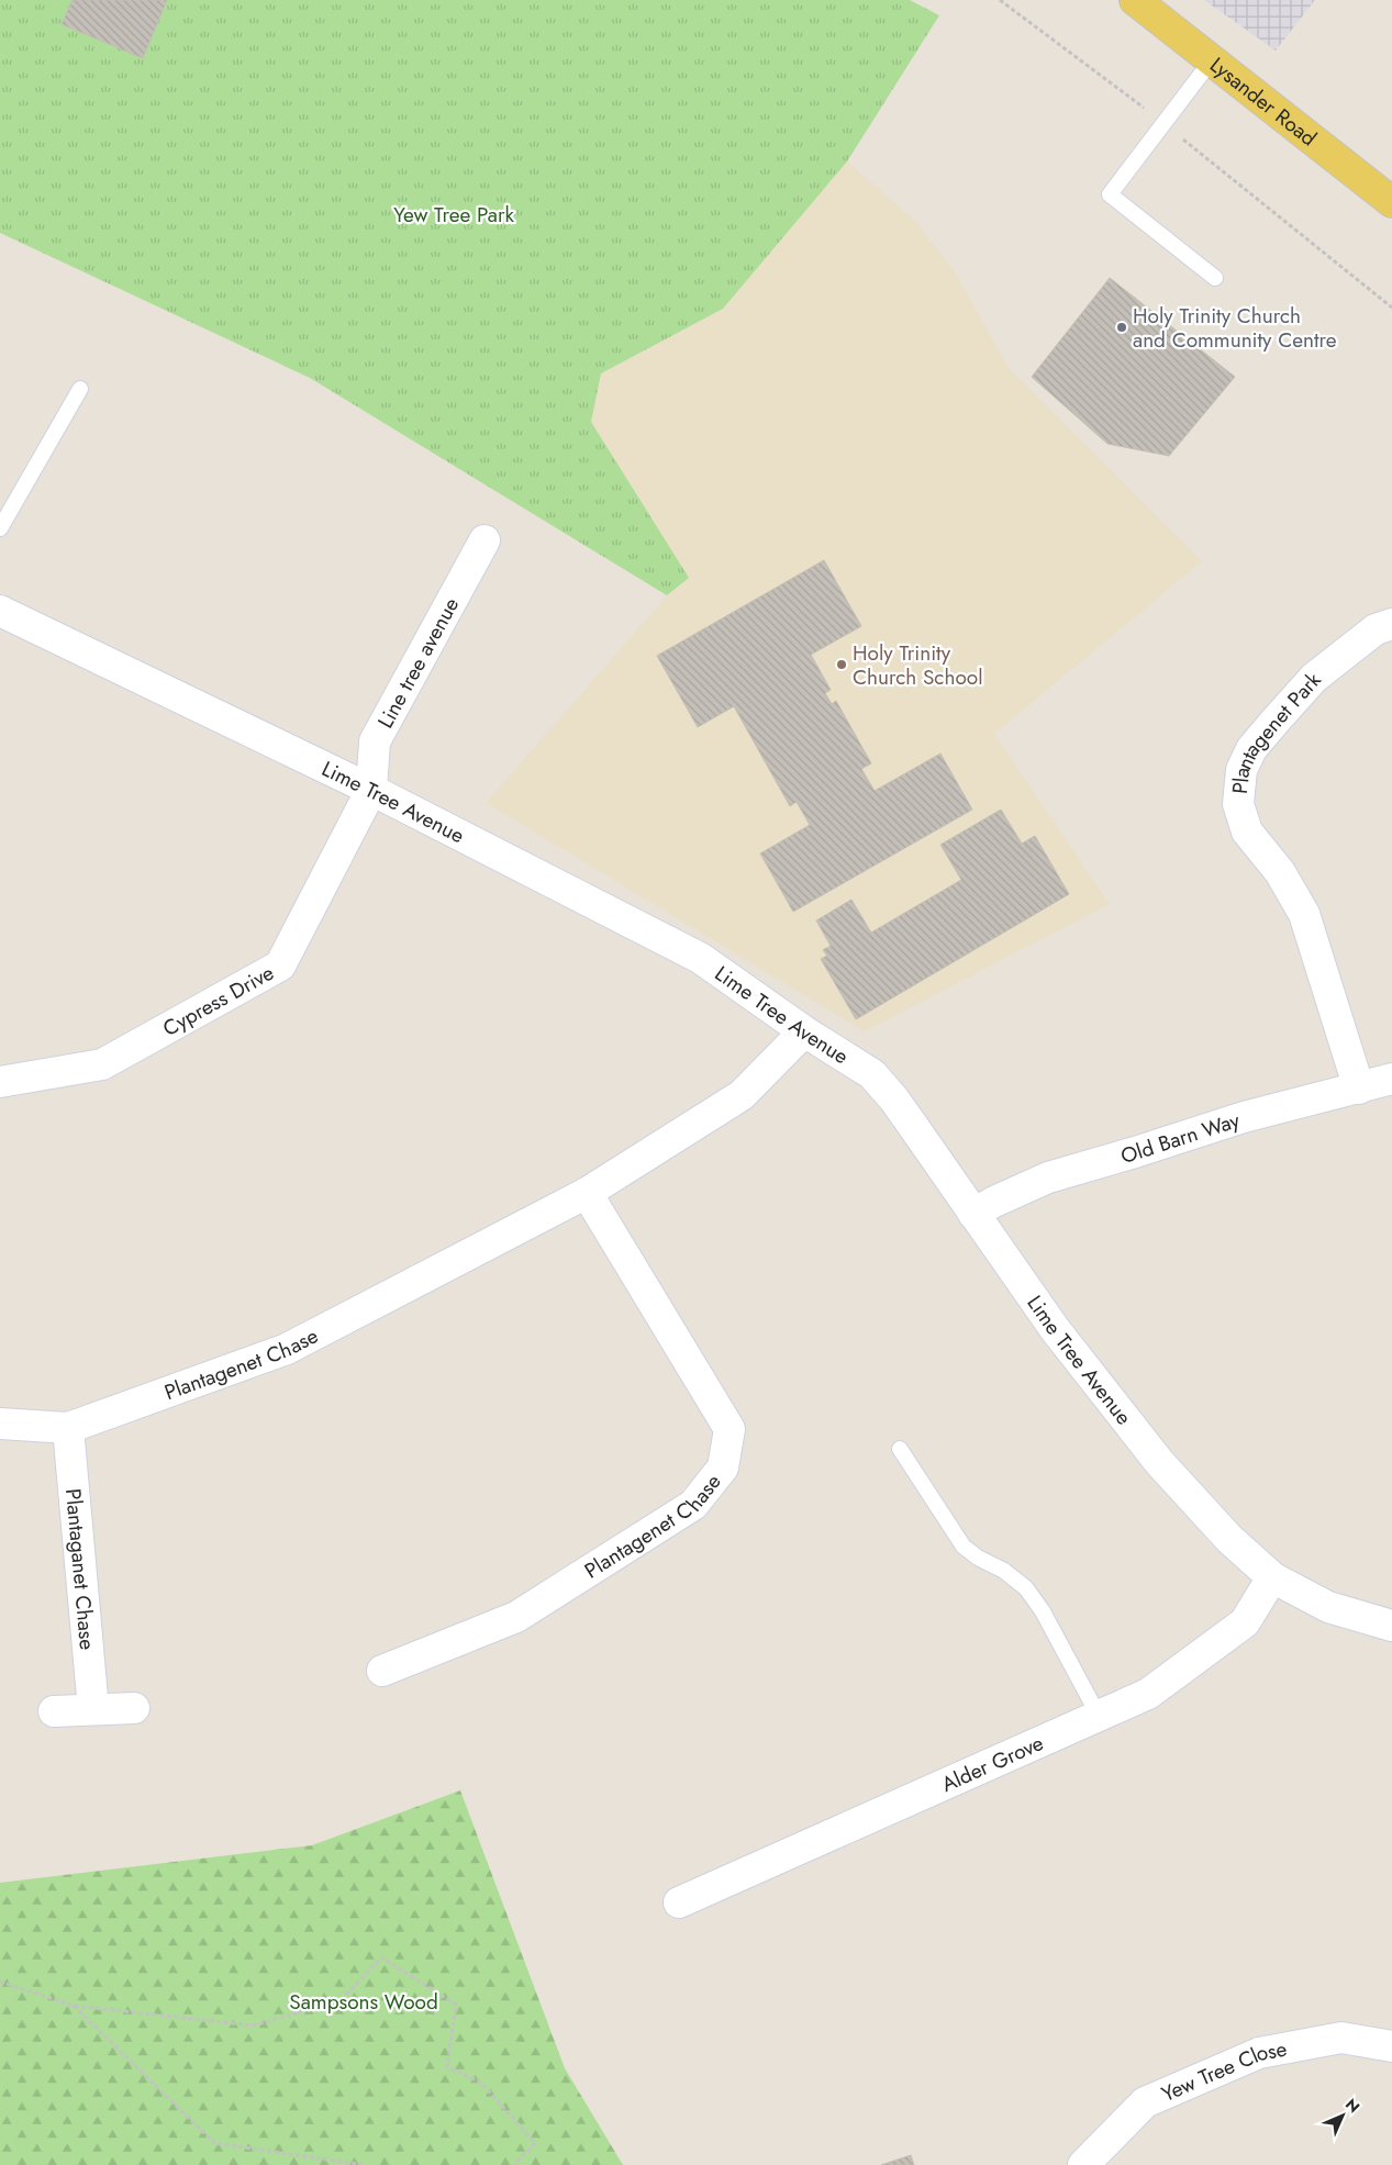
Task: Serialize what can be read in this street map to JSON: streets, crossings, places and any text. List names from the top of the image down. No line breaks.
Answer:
{"streets":{"main road":["Lysander Road"],"street":["Line tree avenue","Plantagenet Park","Lime Tree Avenue","Cypress Drive","Old Barn Way","Plantagenet Chase","Plantaganet Chase","Alder Grove","Yew Tree Close"]},"crossings":[["Line tree avenue","Lime Tree Avenue"],["Line tree avenue","Cypress Drive"],["Plantagenet Park","Old Barn Way"],["Lime Tree Avenue","Cypress Drive"],["Lime Tree Avenue","Old Barn Way"],["Lime Tree Avenue","Plantagenet Chase"],["Lime Tree Avenue","Alder Grove"],["Plantagenet Chase","Plantaganet Chase"]],"parks":["Yew Tree Park","Sampsons Wood"],"places":["Holy Trinity Church and Community Centre","Holy Trinity Church School"],"north":"top right"}
